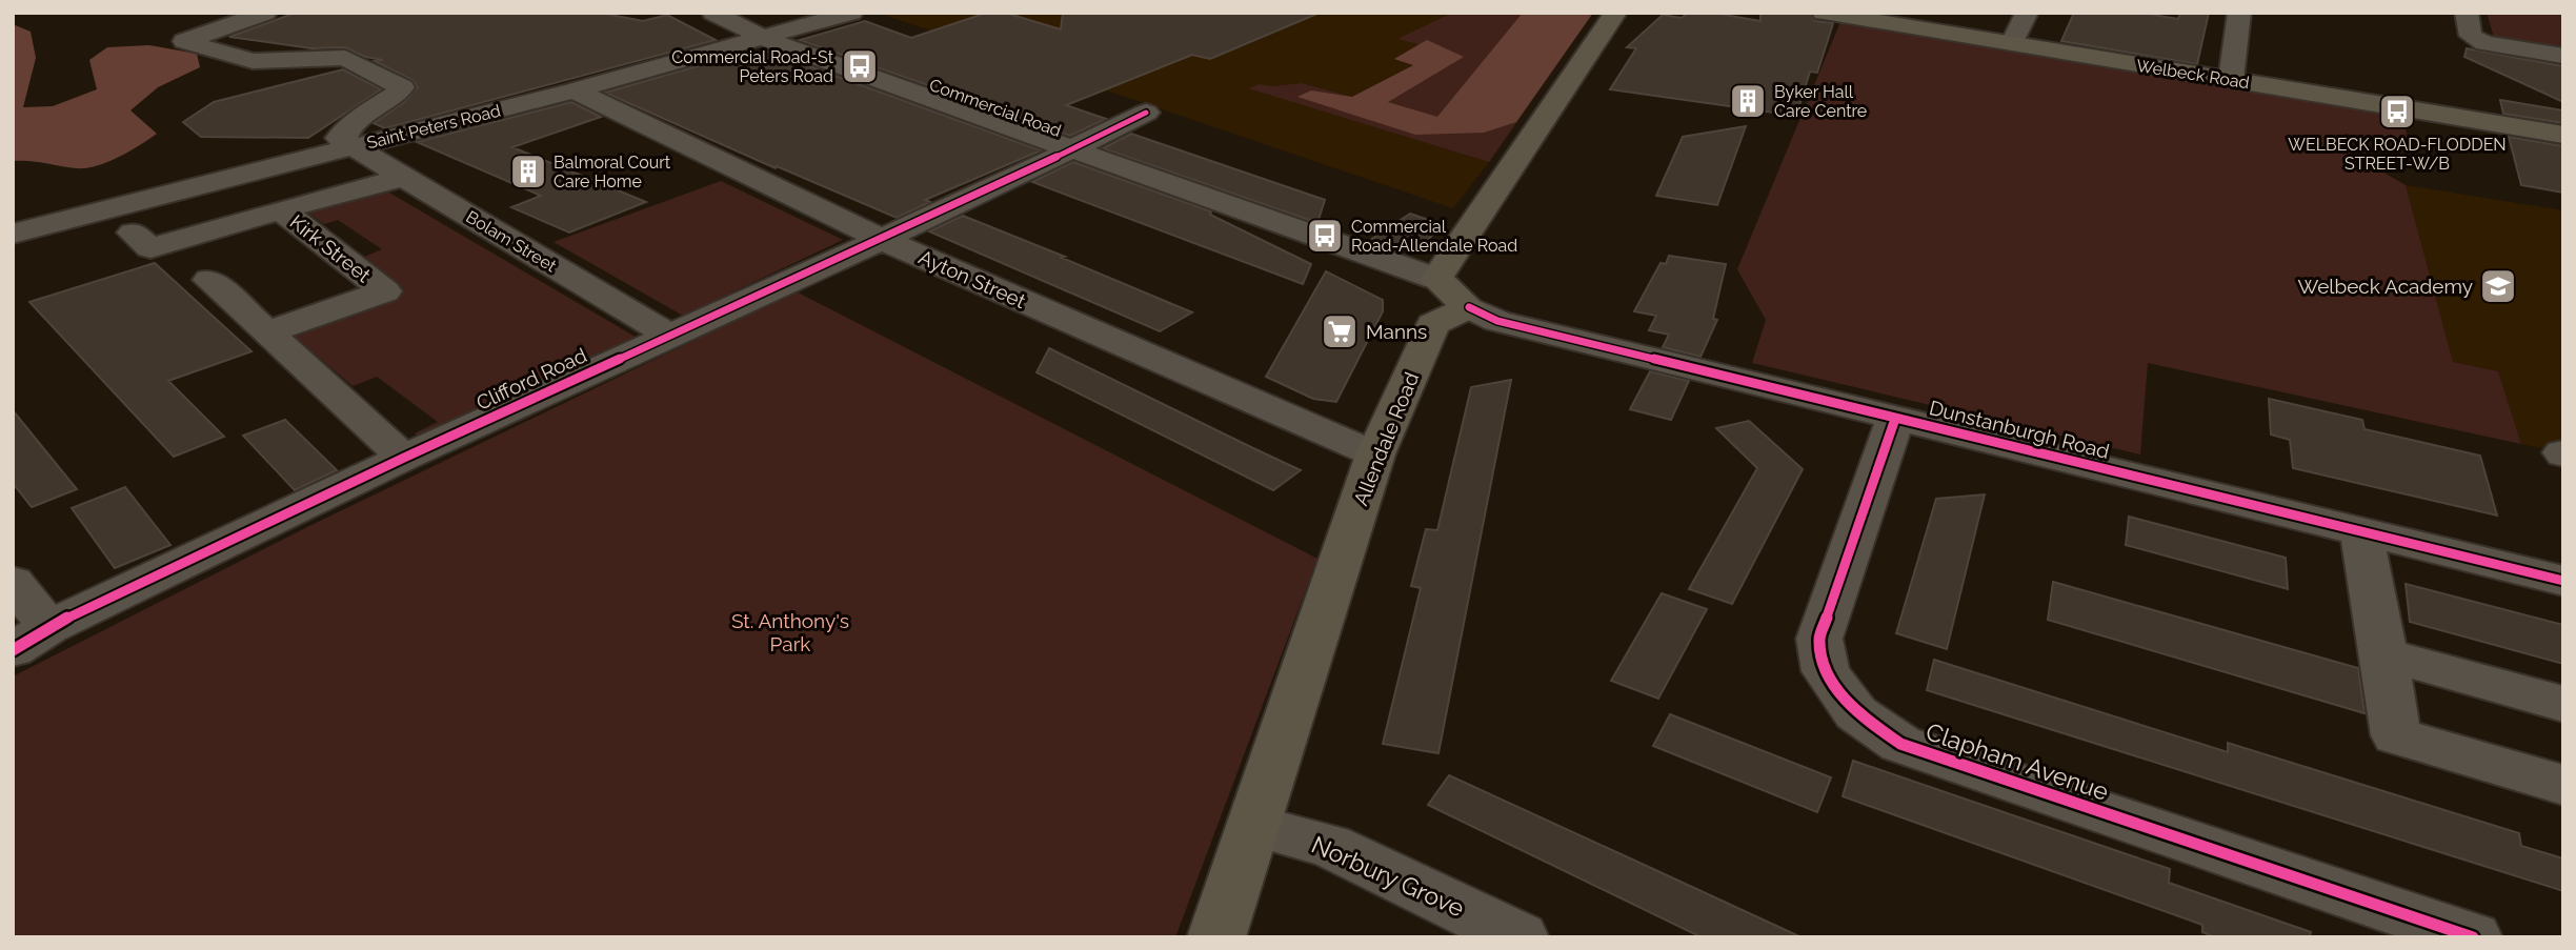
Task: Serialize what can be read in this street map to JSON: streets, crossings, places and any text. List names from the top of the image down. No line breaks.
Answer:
{"streets":{"main road":["Welbeck Road","Allendale Road"],"street":["Commercial Road","Saint Peters Road","Bolam Street","Kirk Street","Ayton Street","Clifford Road","Dunstanburgh Road","Clapham Avenue","Norbury Grove"]},"crossings":[["Commercial Road","Saint Peters Road"],["Commercial Road","Clifford Road"],["Saint Peters Road","Bolam Street"],["Saint Peters Road","Ayton Street"],["Bolam Street","Kirk Street"],["Bolam Street","Clifford Road"],["Ayton Street","Clifford Road"],["Ayton Street","Allendale Road"],["Dunstanburgh Road","Allendale Road"],["Dunstanburgh Road","Clapham Avenue"],["Allendale Road","Norbury Grove"]],"parks":["St. Anthony's Park"],"places":{"bus stop":["Commercial Road-St Peters Road","WELBECK ROAD-FLODDEN STREET-W/B","Commercial Road-Allendale Road"],"building":["Byker Hall Care Centre","Balmoral Court Care Home"],"school or university":["Welbeck Academy"],"supermarket":["Manns"]}}
